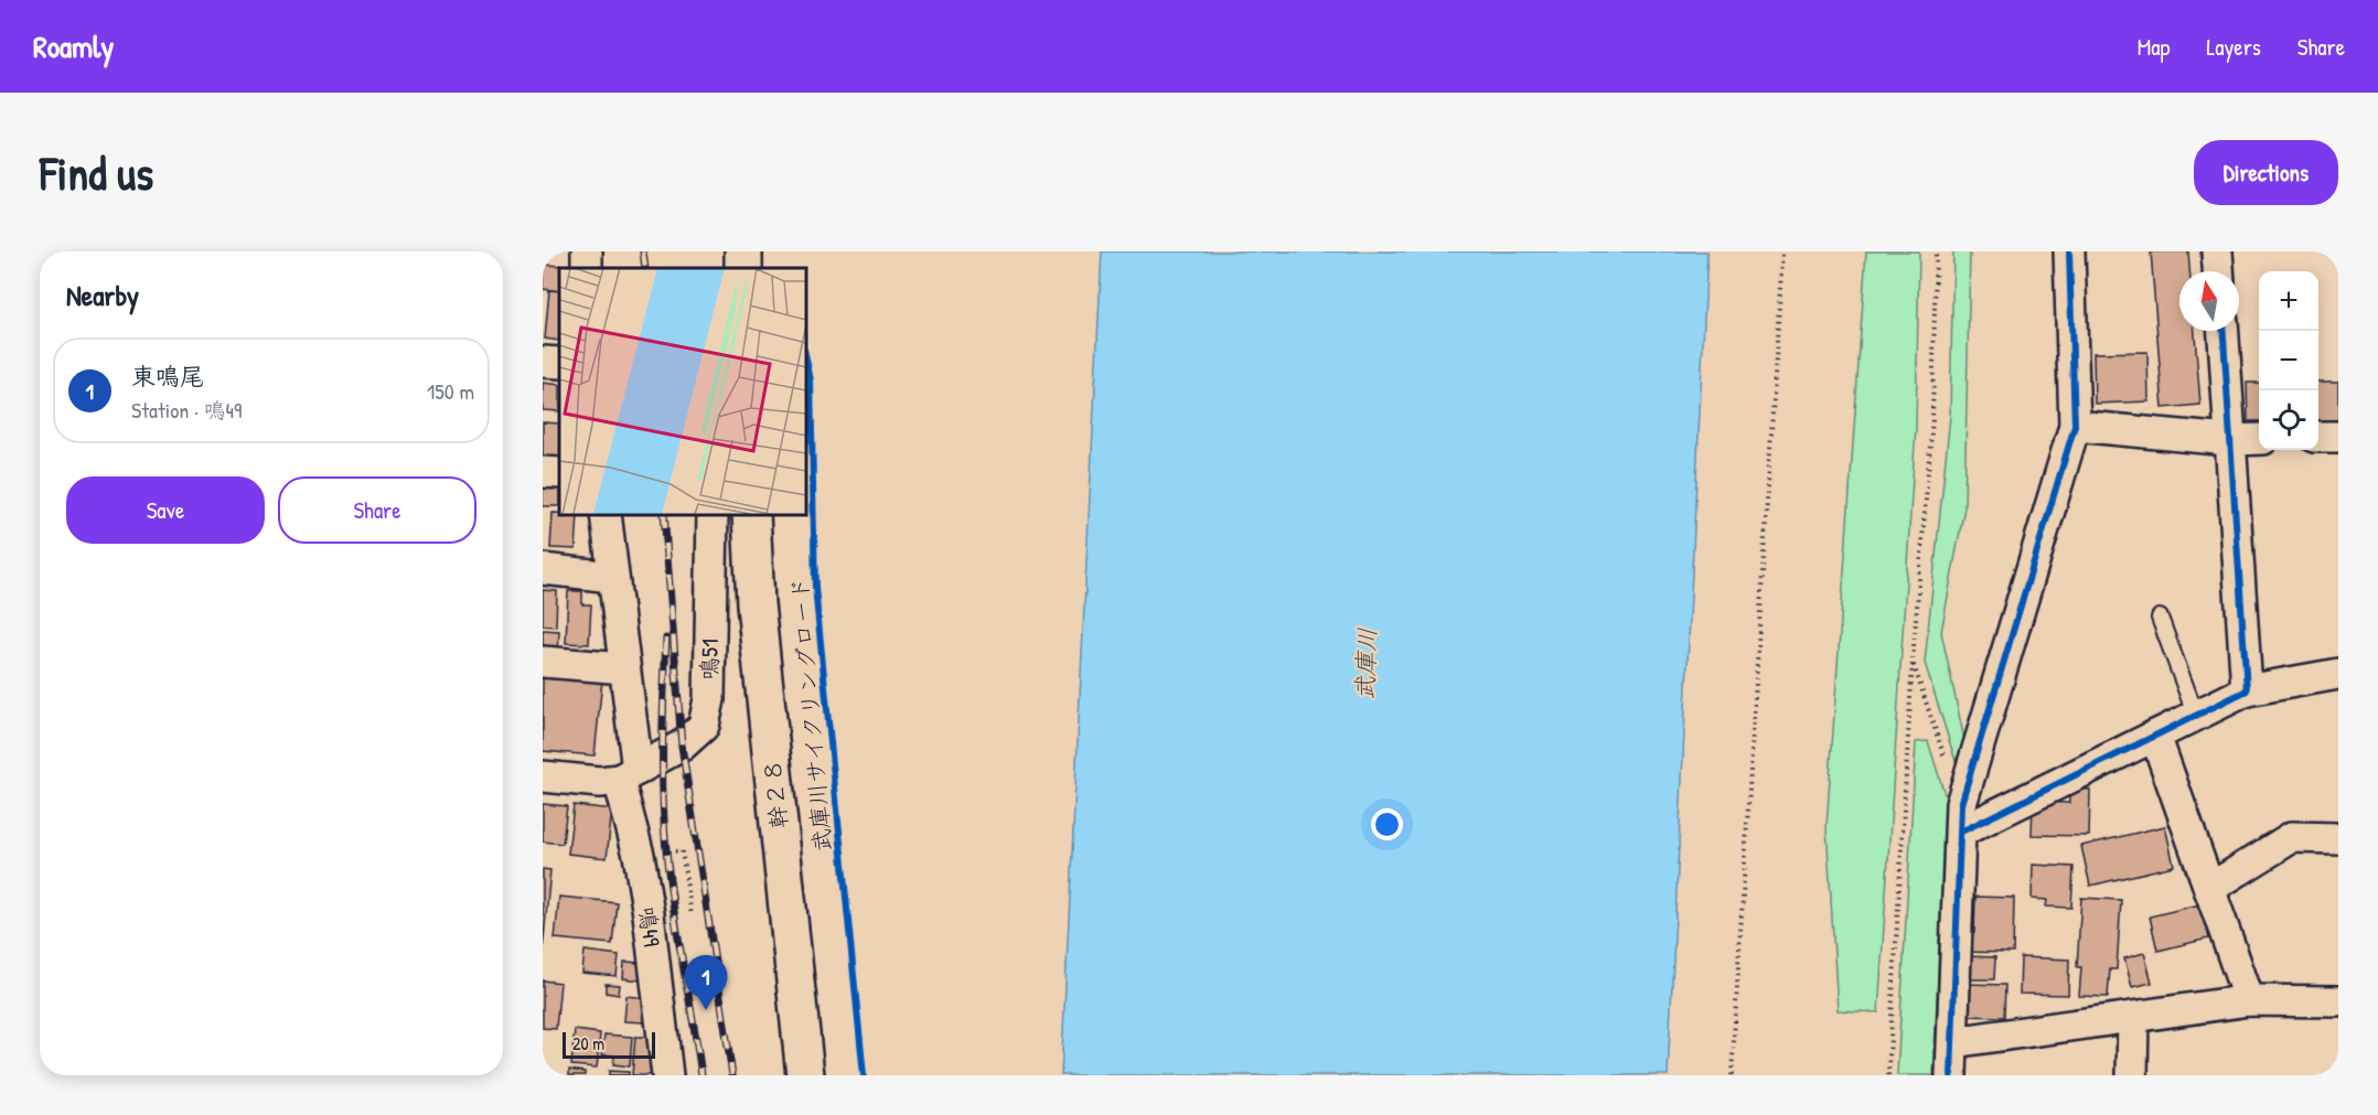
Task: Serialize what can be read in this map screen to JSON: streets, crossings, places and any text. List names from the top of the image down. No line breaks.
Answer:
{"streets":{"street":["鳴51","幹２８","鳴49"],"cycle path":["武庫川サイクリングロード"]},"crossings":[["鳴51","鳴49"]],"water":["武庫川"],"scale_bar":"20 m","north":"top","page":{"header":"Roamly","nav":["Map","Layers","Share"],"buttons":["Directions",["Save","Share"]],"title":"Find us","heading":"Nearby","map_buttons":["+","−"],"list":[{"mark":"1","name":"東鳴尾","note":"Station · 鳴49","value":"150 m"}],"pins":"1","scale":"20 m"}}
